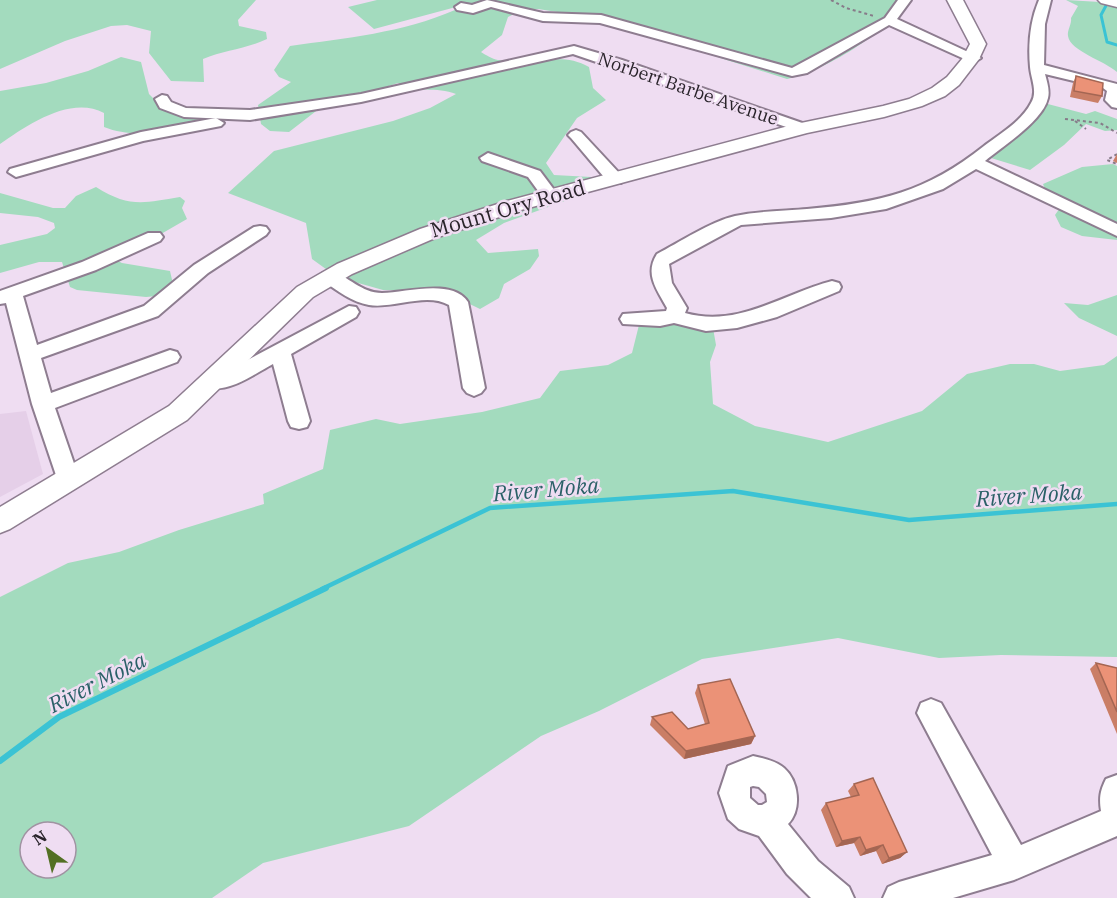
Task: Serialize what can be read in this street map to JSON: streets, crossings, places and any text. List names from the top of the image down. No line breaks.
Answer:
{"streets":{"main road":["Mount Ory Road"],"street":["Norbert Barbe Avenue"]},"crossings":[["Norbert Barbe Avenue","Mount Ory Road"]],"water":["River Moka"],"north":"top left"}
